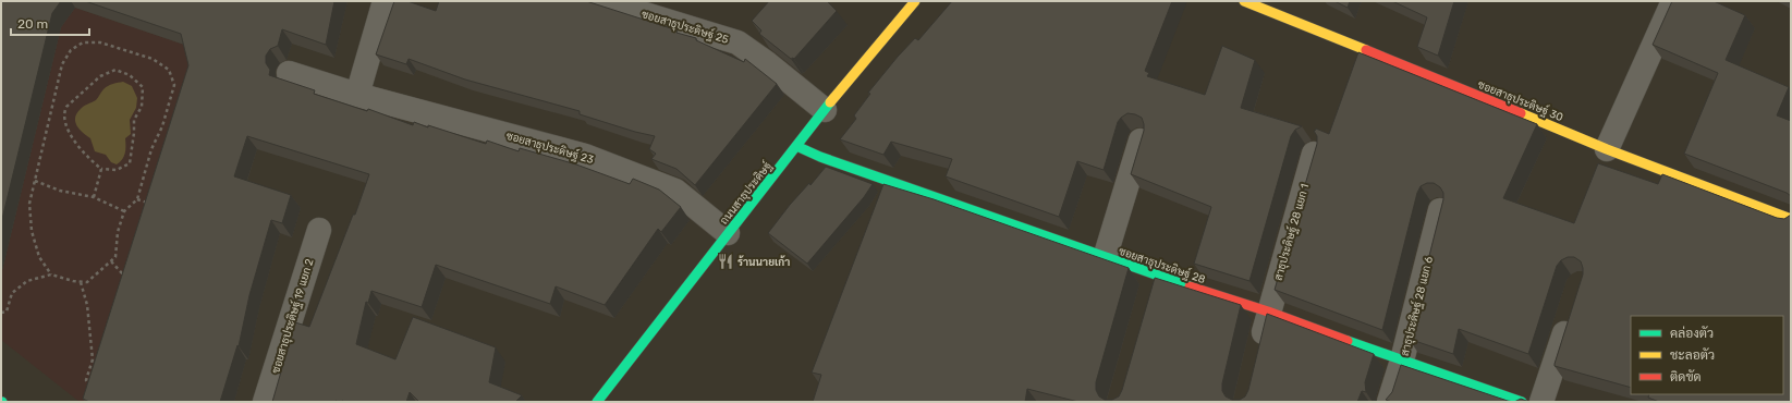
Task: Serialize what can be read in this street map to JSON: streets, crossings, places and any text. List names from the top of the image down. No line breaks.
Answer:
{"streets":{"street":["ซอยสาธุประดิษฐ์ 25","ซอยสาธุประดิษฐ์ 30","ซอยสาธุประดิษฐ์ 23","ถนนสาธุประดิษฐ์","สาธุประดิษฐ์ 28 แยก 1","ซอยสาธุประดิษฐ์ 28","สาธุประดิษฐ์ 28 แยก 6","ซอยสาธุประดิษฐ์ 19 แยก 2"]},"crossings":[["ซอยสาธุประดิษฐ์ 25","ถนนสาธุประดิษฐ์"],["ซอยสาธุประดิษฐ์ 23","ถนนสาธุประดิษฐ์"],["ถนนสาธุประดิษฐ์","ซอยสาธุประดิษฐ์ 28"],["สาธุประดิษฐ์ 28 แยก 1","ซอยสาธุประดิษฐ์ 28"],["ซอยสาธุประดิษฐ์ 28","สาธุประดิษฐ์ 28 แยก 6"]],"places":{"restaurant":["ร้านนายเก้า"]},"legend":["คล่องตัว","ชะลอตัว","ติดขัด"],"scale_bar":"20 m"}
